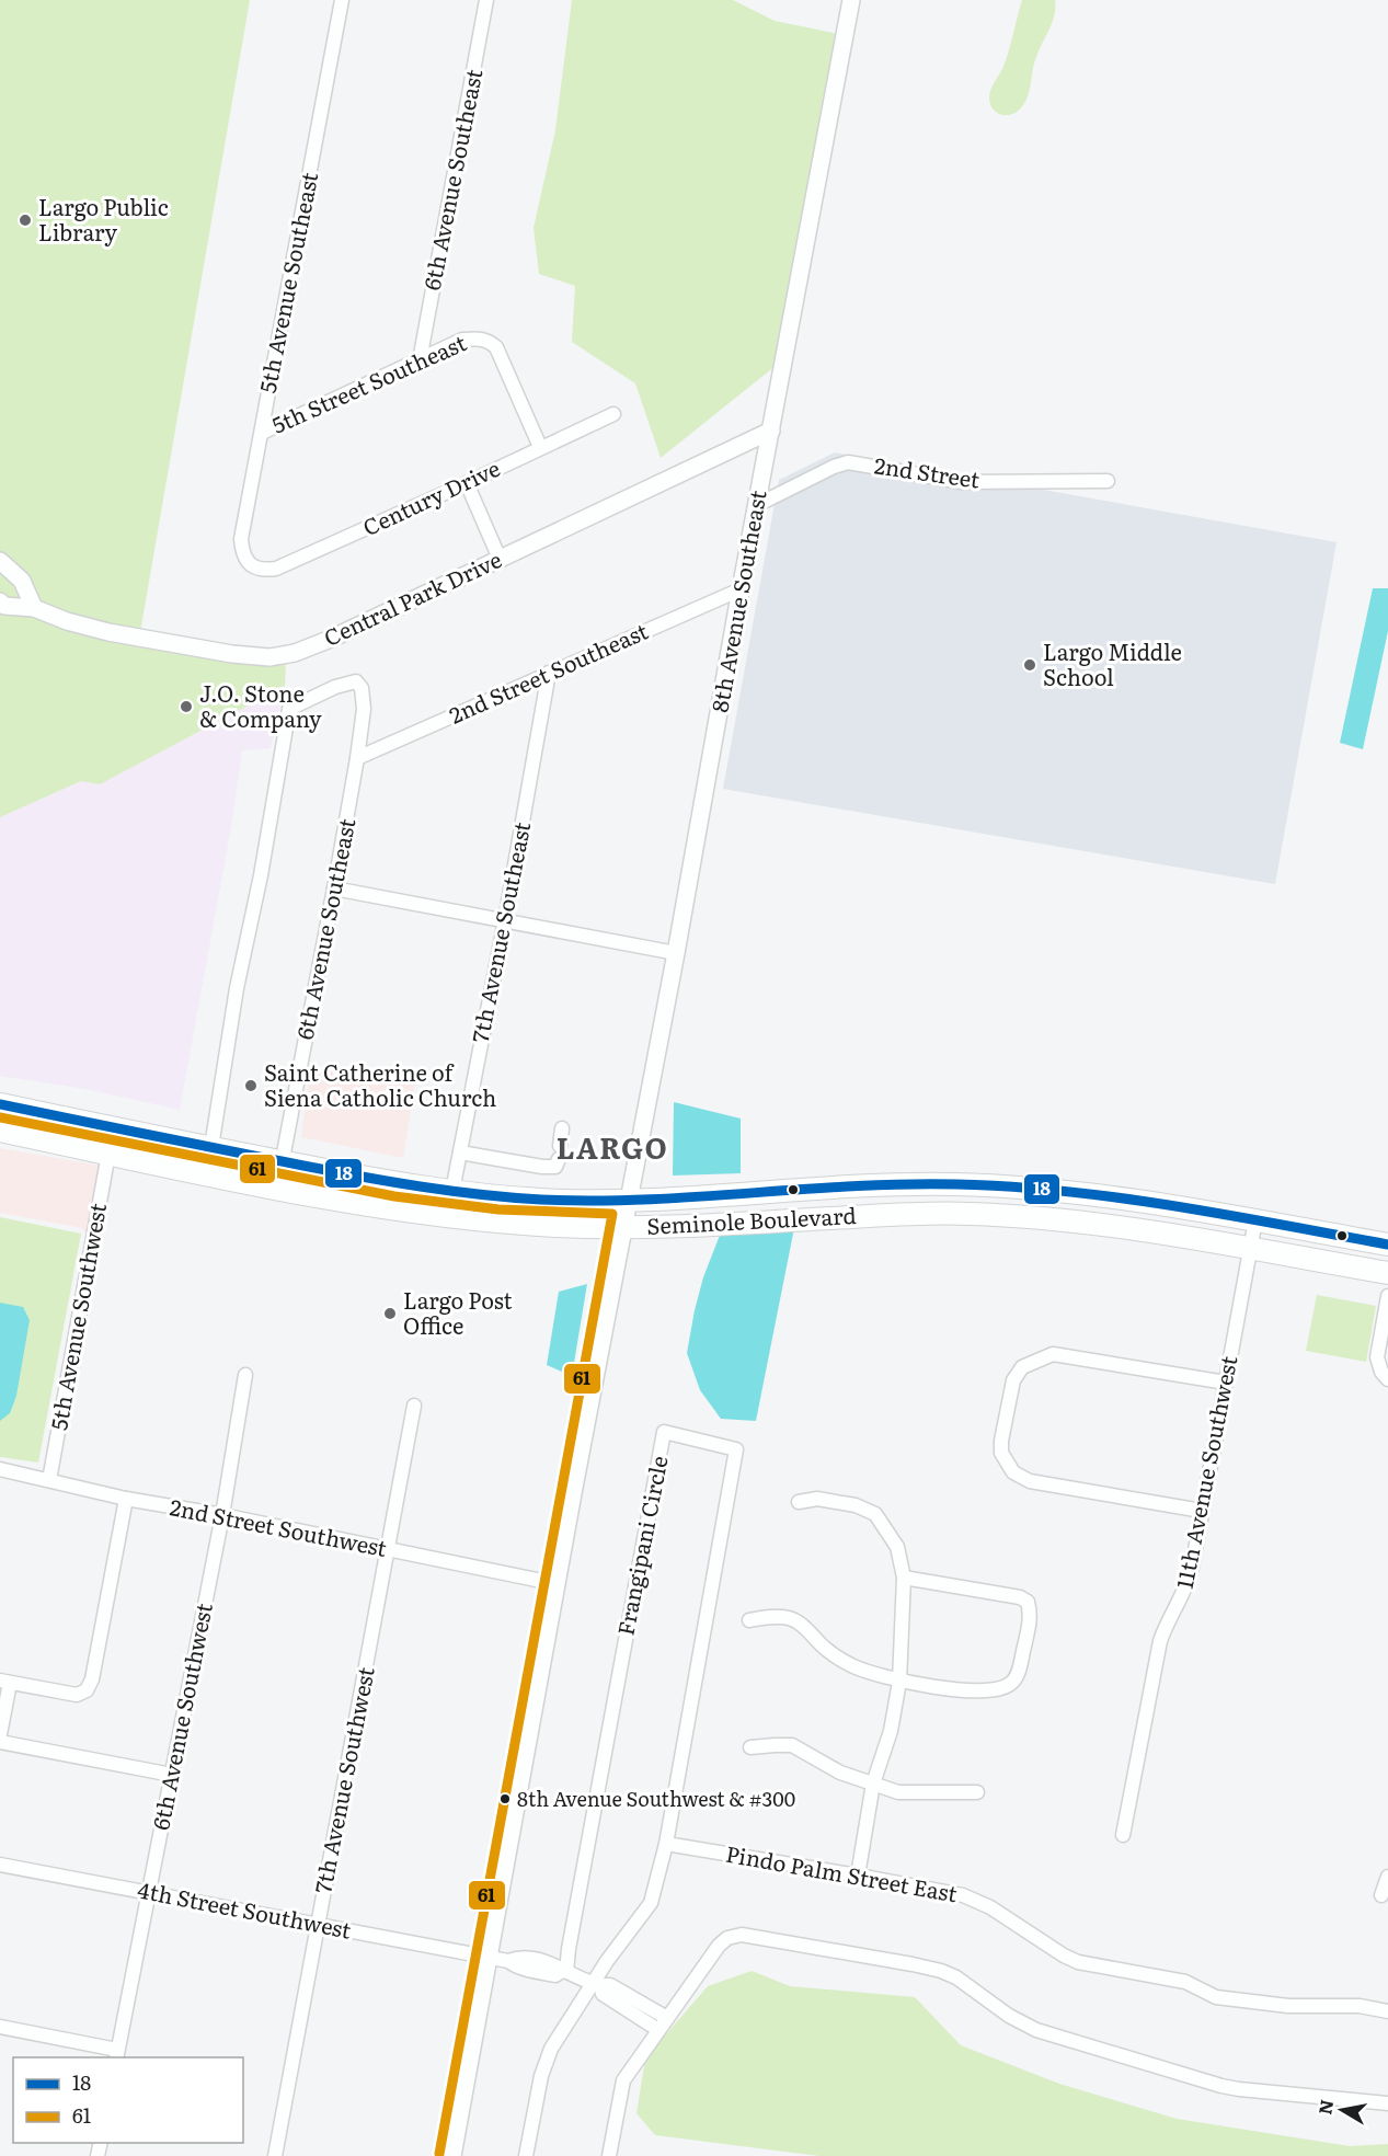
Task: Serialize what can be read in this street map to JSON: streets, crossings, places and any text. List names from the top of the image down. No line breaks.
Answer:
{"streets":{"main road":["Seminole Boulevard"],"street":["6th Avenue Southeast","5th Avenue Southeast","5th Street Southeast","2nd Street","Century Drive","Central Park Drive","8th Avenue Southeast","2nd Street Southeast","7th Avenue Southeast","5th Avenue Southwest","11th Avenue Southwest","2nd Street Southwest","Frangipani Circle","6th Avenue Southwest","7th Avenue Southwest","Pindo Palm Street East","4th Street Southwest"]},"crossings":[["6th Avenue Southeast","5th Street Southeast"],["6th Avenue Southeast","2nd Street Southeast"],["6th Avenue Southeast","Seminole Boulevard"],["5th Avenue Southeast","5th Street Southeast"],["5th Avenue Southeast","Century Drive"],["5th Street Southeast","Century Drive"],["2nd Street","8th Avenue Southeast"],["Central Park Drive","8th Avenue Southeast"],["8th Avenue Southeast","2nd Street Southeast"],["8th Avenue Southeast","Seminole Boulevard"],["8th Avenue Southeast","2nd Street Southwest"],["8th Avenue Southeast","4th Street Southwest"],["2nd Street Southeast","7th Avenue Southeast"],["7th Avenue Southeast","Seminole Boulevard"],["Seminole Boulevard","5th Avenue Southwest"],["Seminole Boulevard","11th Avenue Southwest"],["5th Avenue Southwest","2nd Street Southwest"],["2nd Street Southwest","6th Avenue Southwest"],["2nd Street Southwest","7th Avenue Southwest"],["Frangipani Circle","Pindo Palm Street East"],["Frangipani Circle","4th Street Southwest"],["6th Avenue Southwest","4th Street Southwest"],["7th Avenue Southwest","4th Street Southwest"]],"districts":["LARGO"],"places":["Largo Public Library","Largo Middle School","J.O. Stone & Company","Saint Catherine of Siena Catholic Church","Largo Post Office","8th Avenue Southwest & #300"],"lines":["transit line 18","transit line 61"],"legend":["18","61"],"north":"left"}
